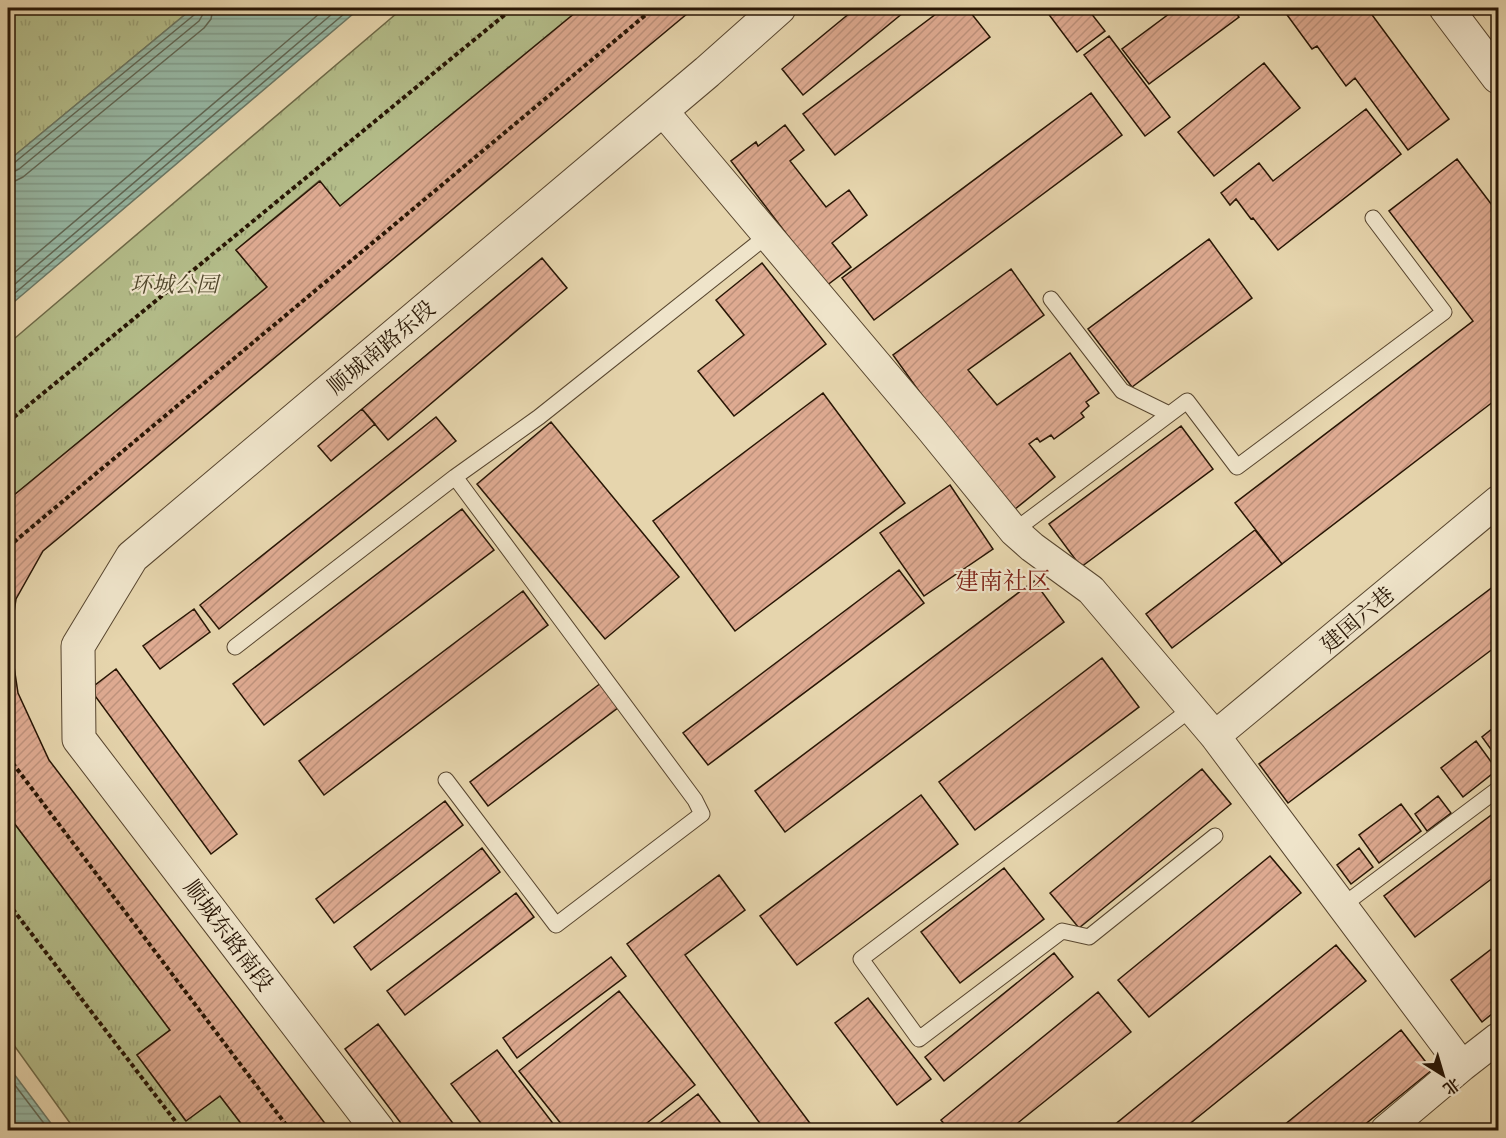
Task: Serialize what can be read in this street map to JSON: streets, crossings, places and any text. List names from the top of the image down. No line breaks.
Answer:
{"streets":{"street":["顺城南路东段","建国六巷","顺城东路南段"]},"crossings":[["顺城南路东段","顺城东路南段"]],"districts":["建南社区"],"parks":["环城公园"],"north":"bottom right"}
